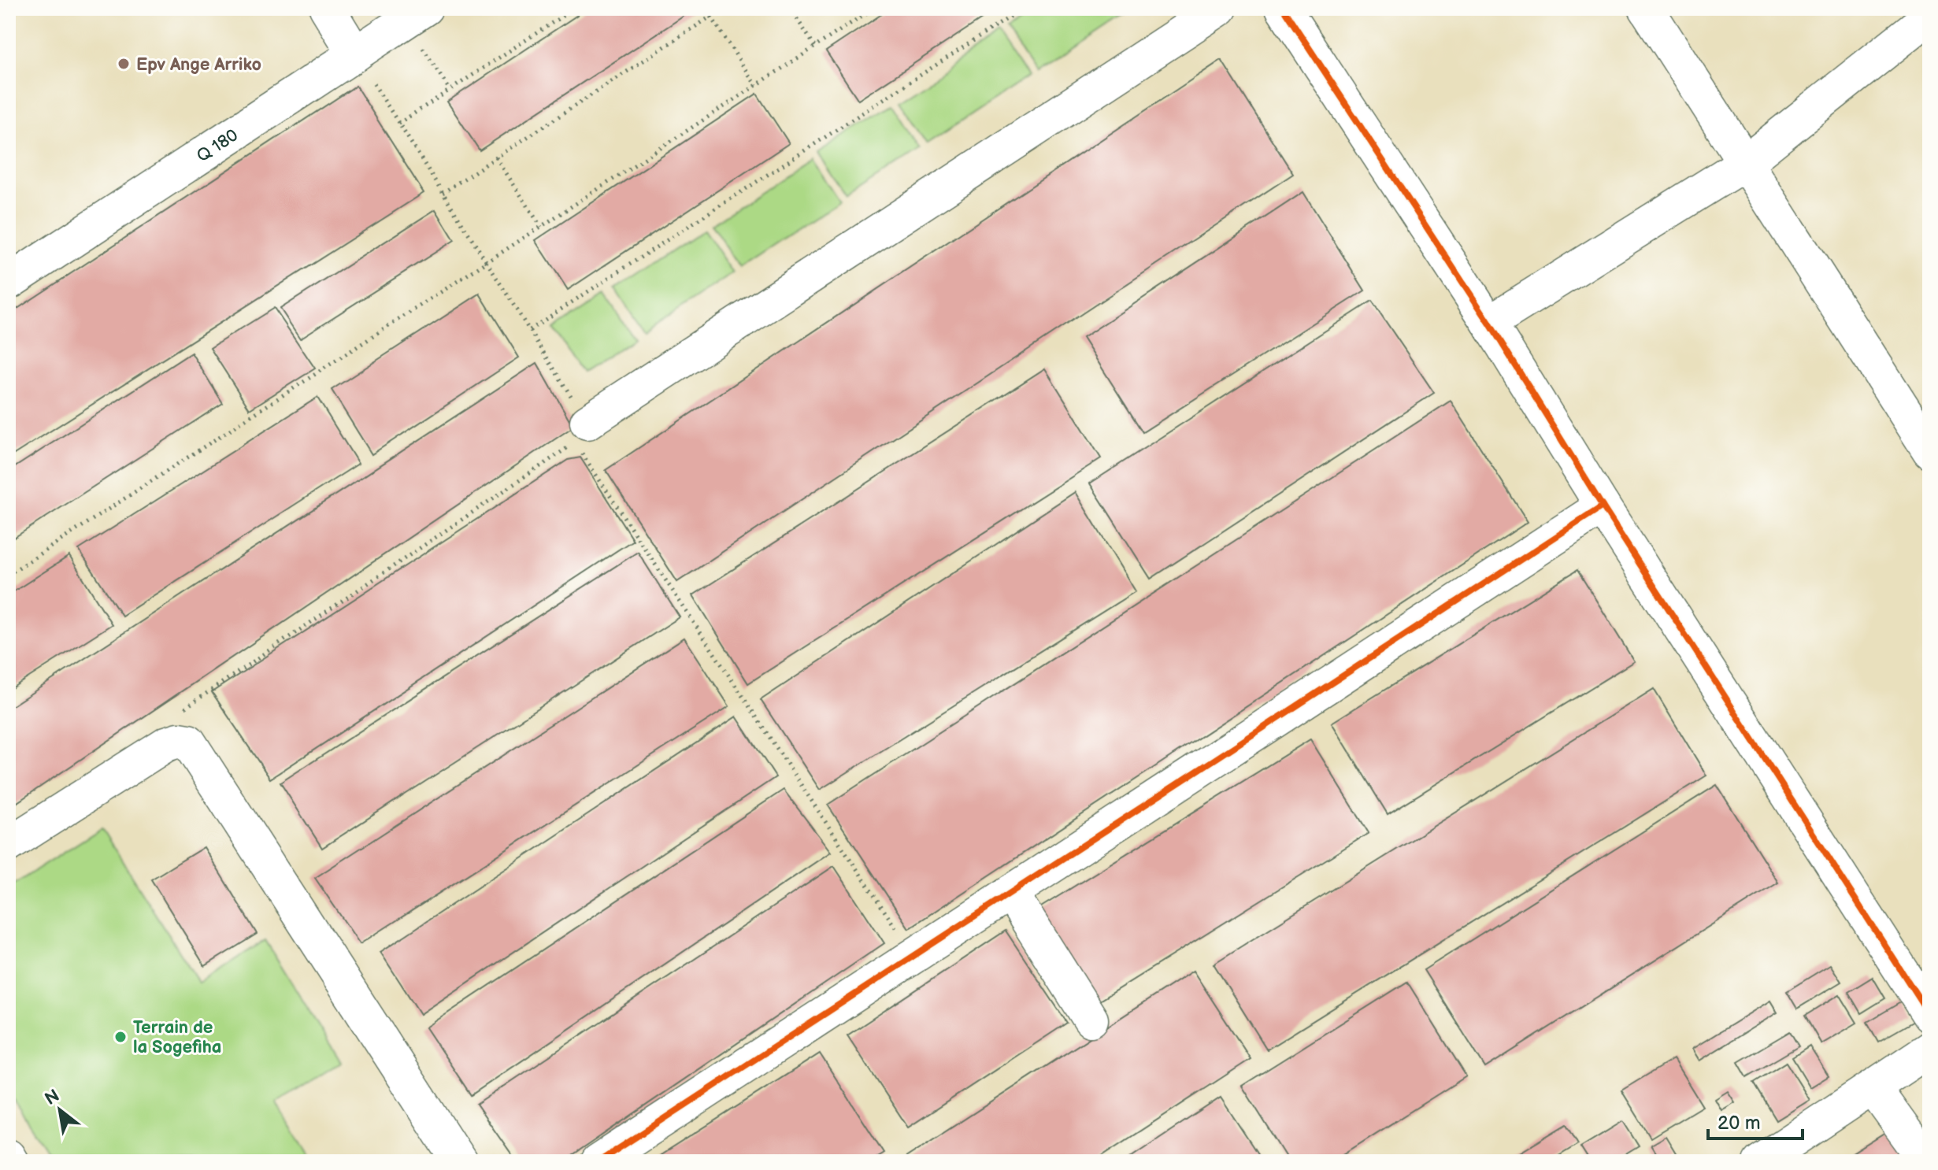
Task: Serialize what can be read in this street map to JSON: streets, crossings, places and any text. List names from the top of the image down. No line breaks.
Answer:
{"streets":{"street":["Q 180"]},"places":["Epv Ange Arriko","Terrain de la Sogefiha"],"scale_bar":"20 m","north":"top left"}
